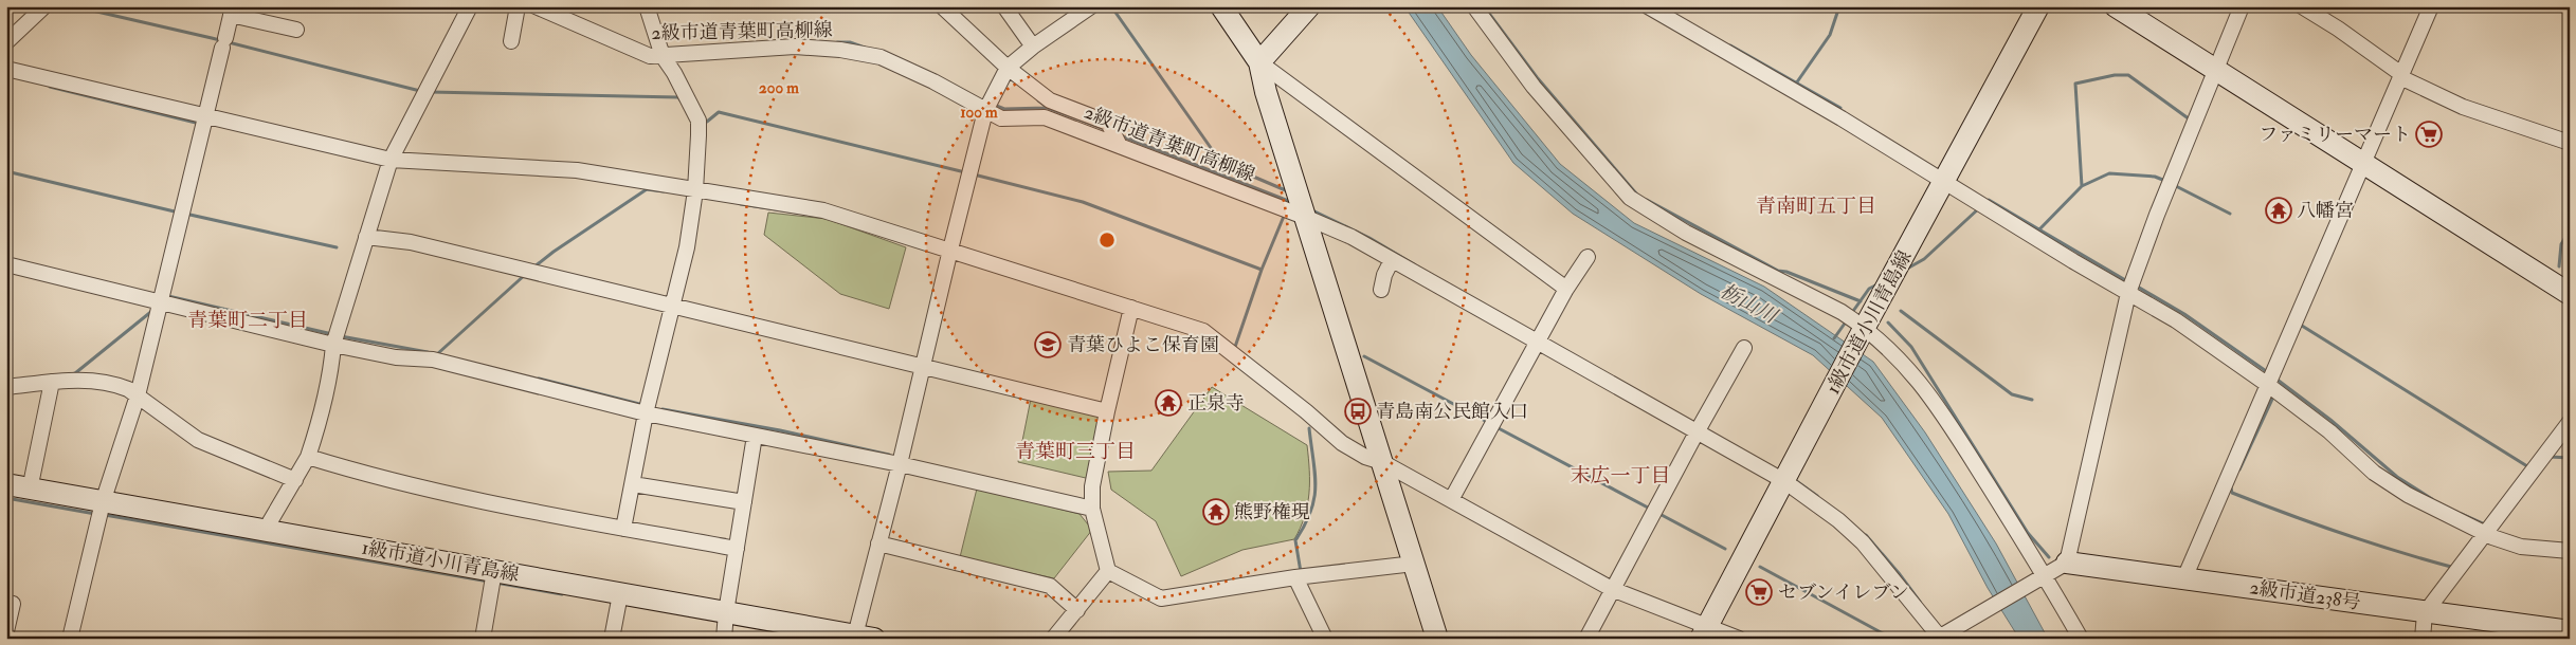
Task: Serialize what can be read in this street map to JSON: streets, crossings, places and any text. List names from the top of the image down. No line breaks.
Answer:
{"streets":{"street":["2級市道青葉町高柳線","1級市道小川青島線","2級市道238号"]},"crossings":[["2級市道青葉町高柳線","1級市道小川青島線"]],"districts":["青南町五丁目","青葉町二丁目","青葉町三丁目","末広一丁目"],"water":["栃山川"],"places":{"supermarket":["ファミリーマート","セブンイレブン"],"temple":["八幡宮","正泉寺","熊野権現"],"school or university":["青葉ひよこ保育園"],"bus stop":["青島南公民館入口"]},"rings":["200 m","100 m"]}
